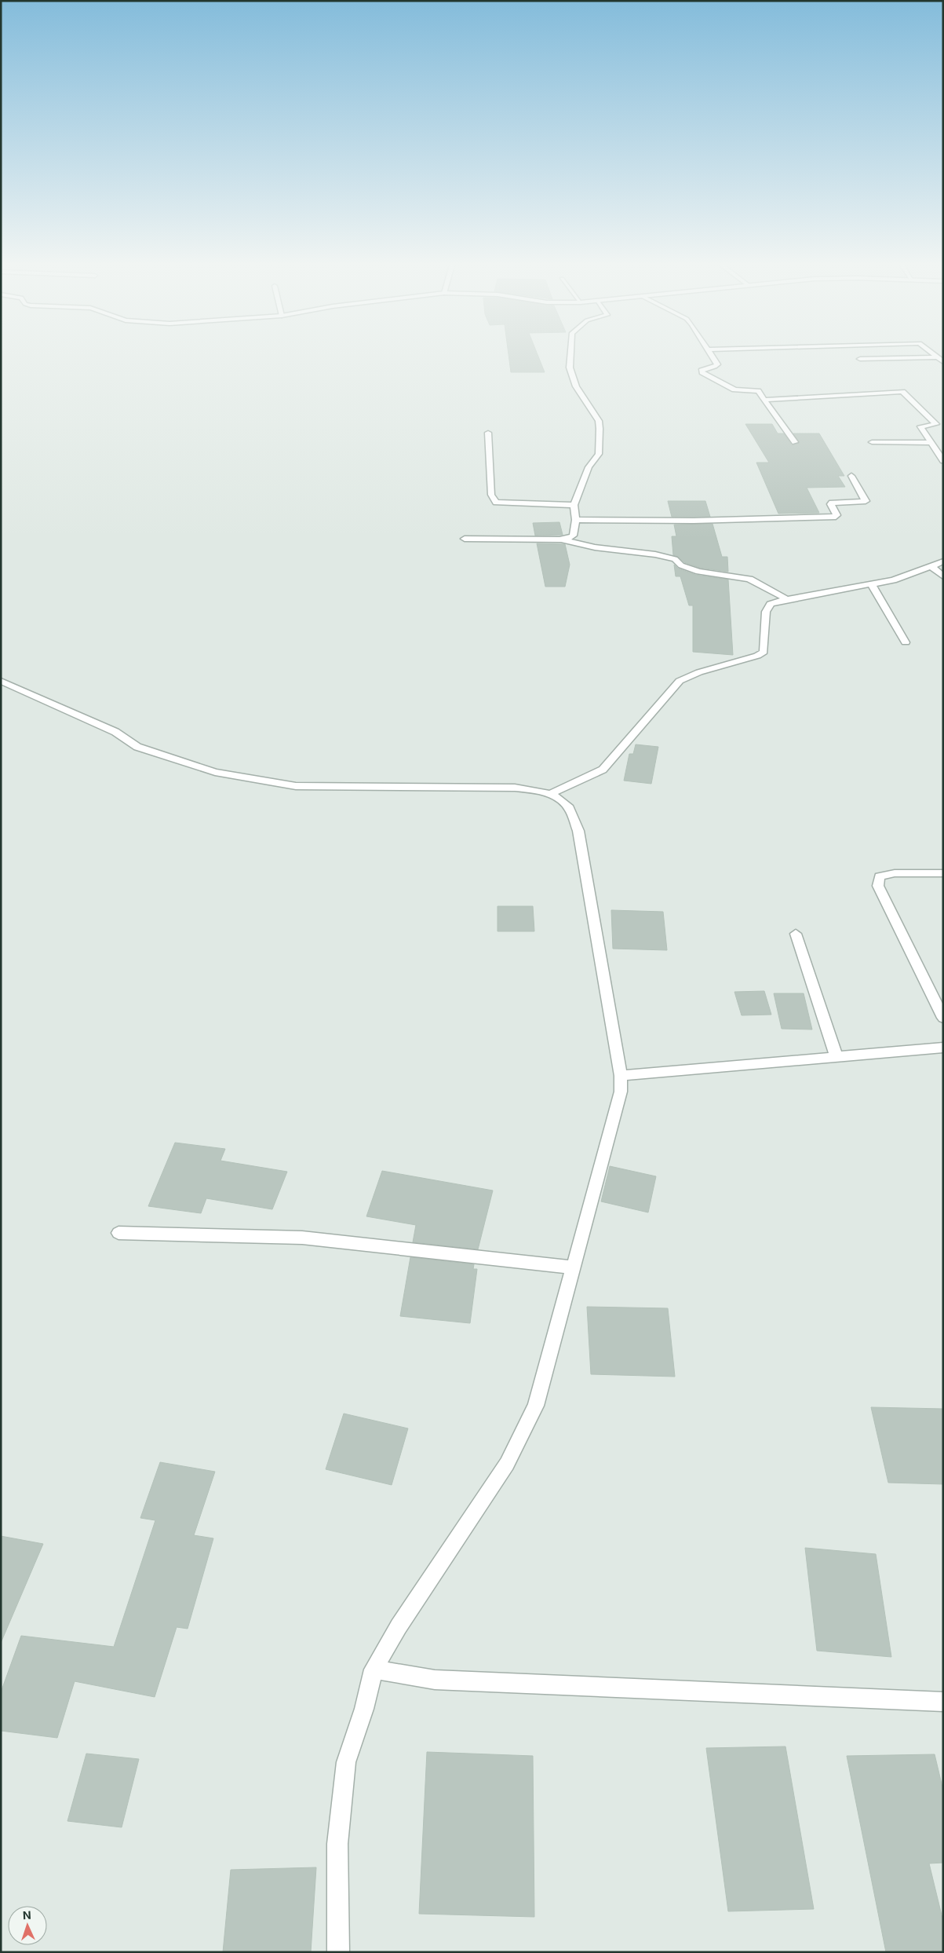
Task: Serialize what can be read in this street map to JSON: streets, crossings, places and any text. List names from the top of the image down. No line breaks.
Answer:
{"north":"top"}
